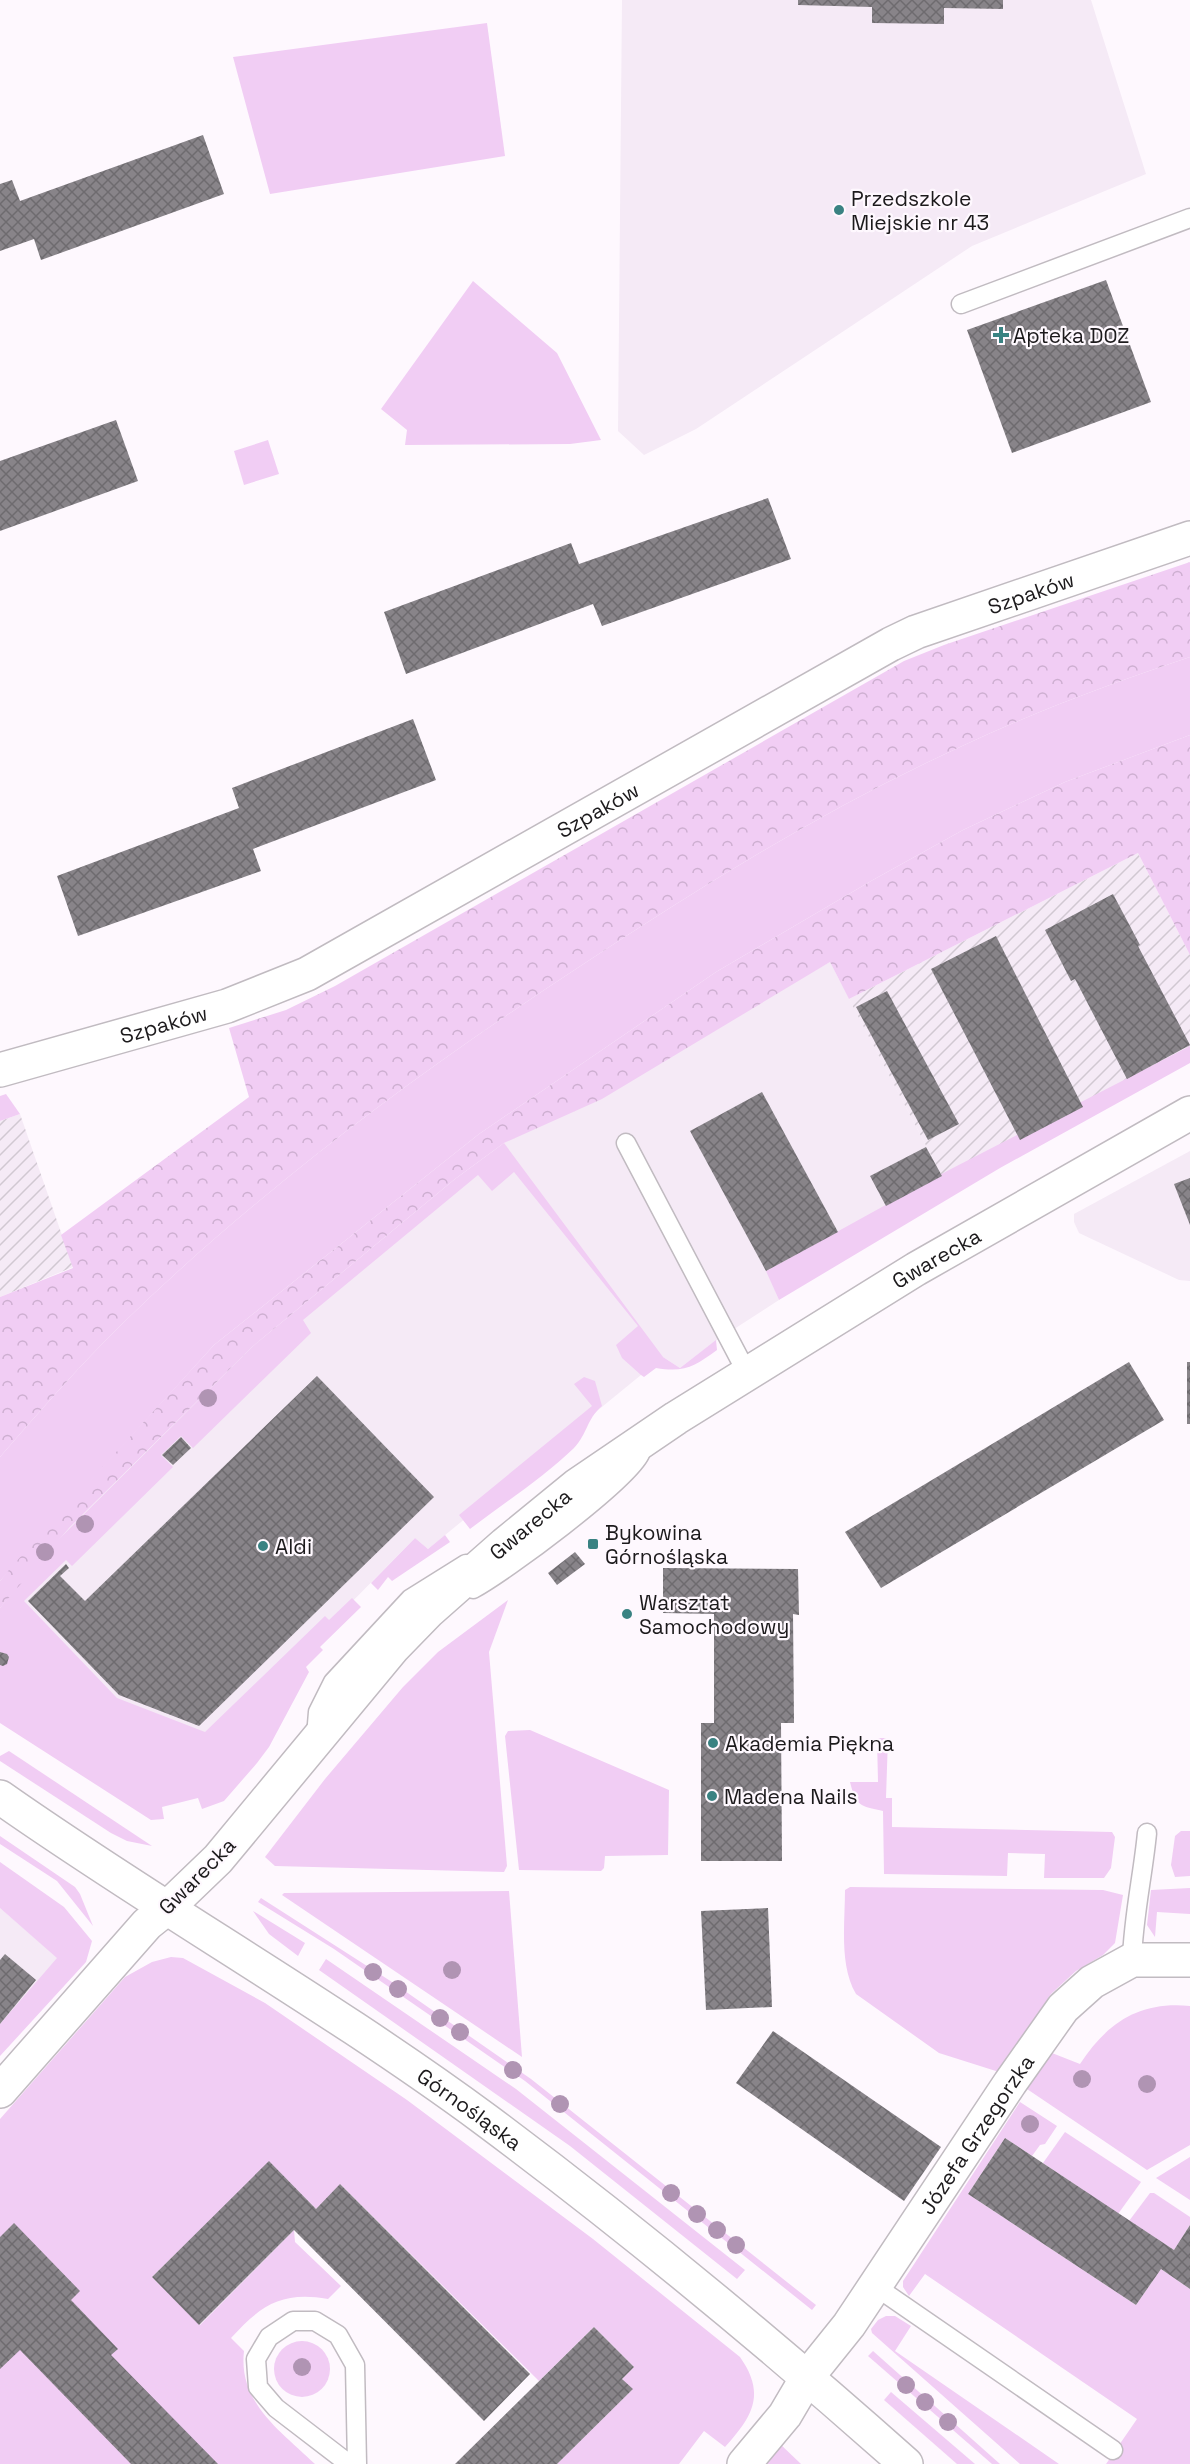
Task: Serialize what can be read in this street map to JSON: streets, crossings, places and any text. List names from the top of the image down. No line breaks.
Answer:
{"streets":{"street":["Szpaków","Gwarecka","Górnośląska","Józefa Grzegorzka"]},"crossings":[["Gwarecka","Górnośląska"],["Górnośląska","Józefa Grzegorzka"]],"places":{"other":["Przedszkole Miejskie nr 43","Aldi","Warsztat Samochodowy","Akademia Piękna","Madena Nails"],"health":["Apteka DOZ"],"transit":["Bykowina Górnośląska"]}}
